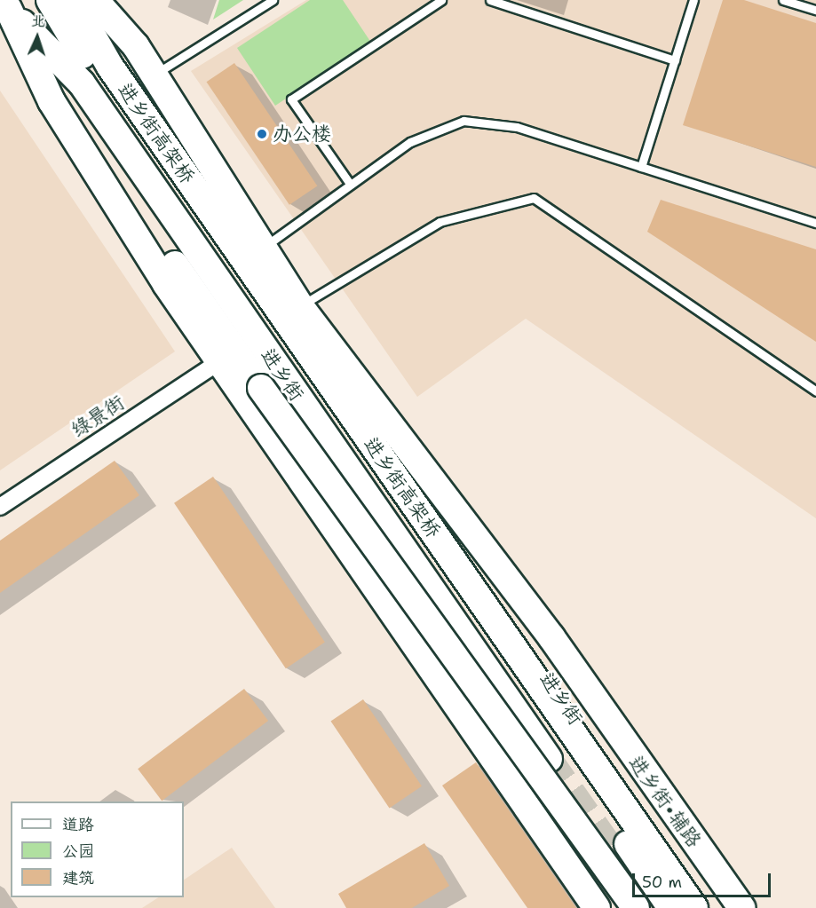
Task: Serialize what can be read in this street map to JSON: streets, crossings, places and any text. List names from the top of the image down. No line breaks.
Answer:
{"streets":{"highway":["进乡街高架桥","进乡街","进乡街•辅路"],"street":["绿景街"]},"crossings":[["进乡街","进乡街•辅路"]],"places":["办公楼"],"legend":["道路","公园","建筑"],"scale_bar":"50 m","north":"top"}
